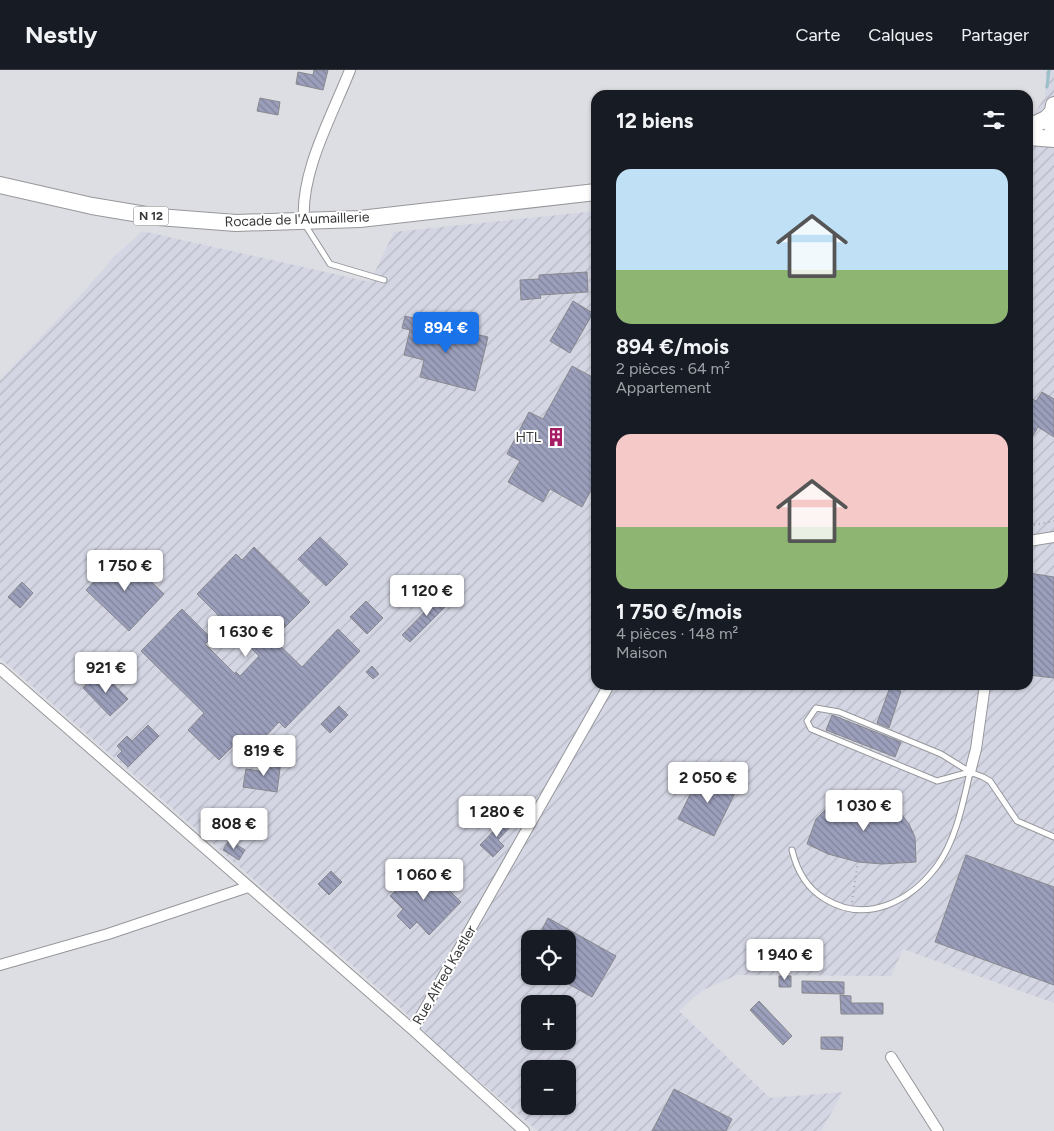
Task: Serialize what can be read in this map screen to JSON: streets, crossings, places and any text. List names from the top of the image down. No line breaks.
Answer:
{"streets":{"main road":["N 12","Rocade de l'Aumaillerie"],"street":["Rue Alfred Kastler"]},"places":{"building":["HTL"]},"page":{"header":"Nestly","nav":["Carte","Calques","Partager"],"heading":"12 biens","list":[{"name":"894 €/mois","note":"2 pièces · 64 m² · Appartement"},{"name":"1 750 €/mois","note":"4 pièces · 148 m² · Maison"}],"price":["894 €","1 750 €","1 120 €","1 630 €","921 €","819 €","2 050 €","1 030 €","1 280 €","808 €","1 060 €","1 940 €"],"map_buttons":["+","−"]}}
